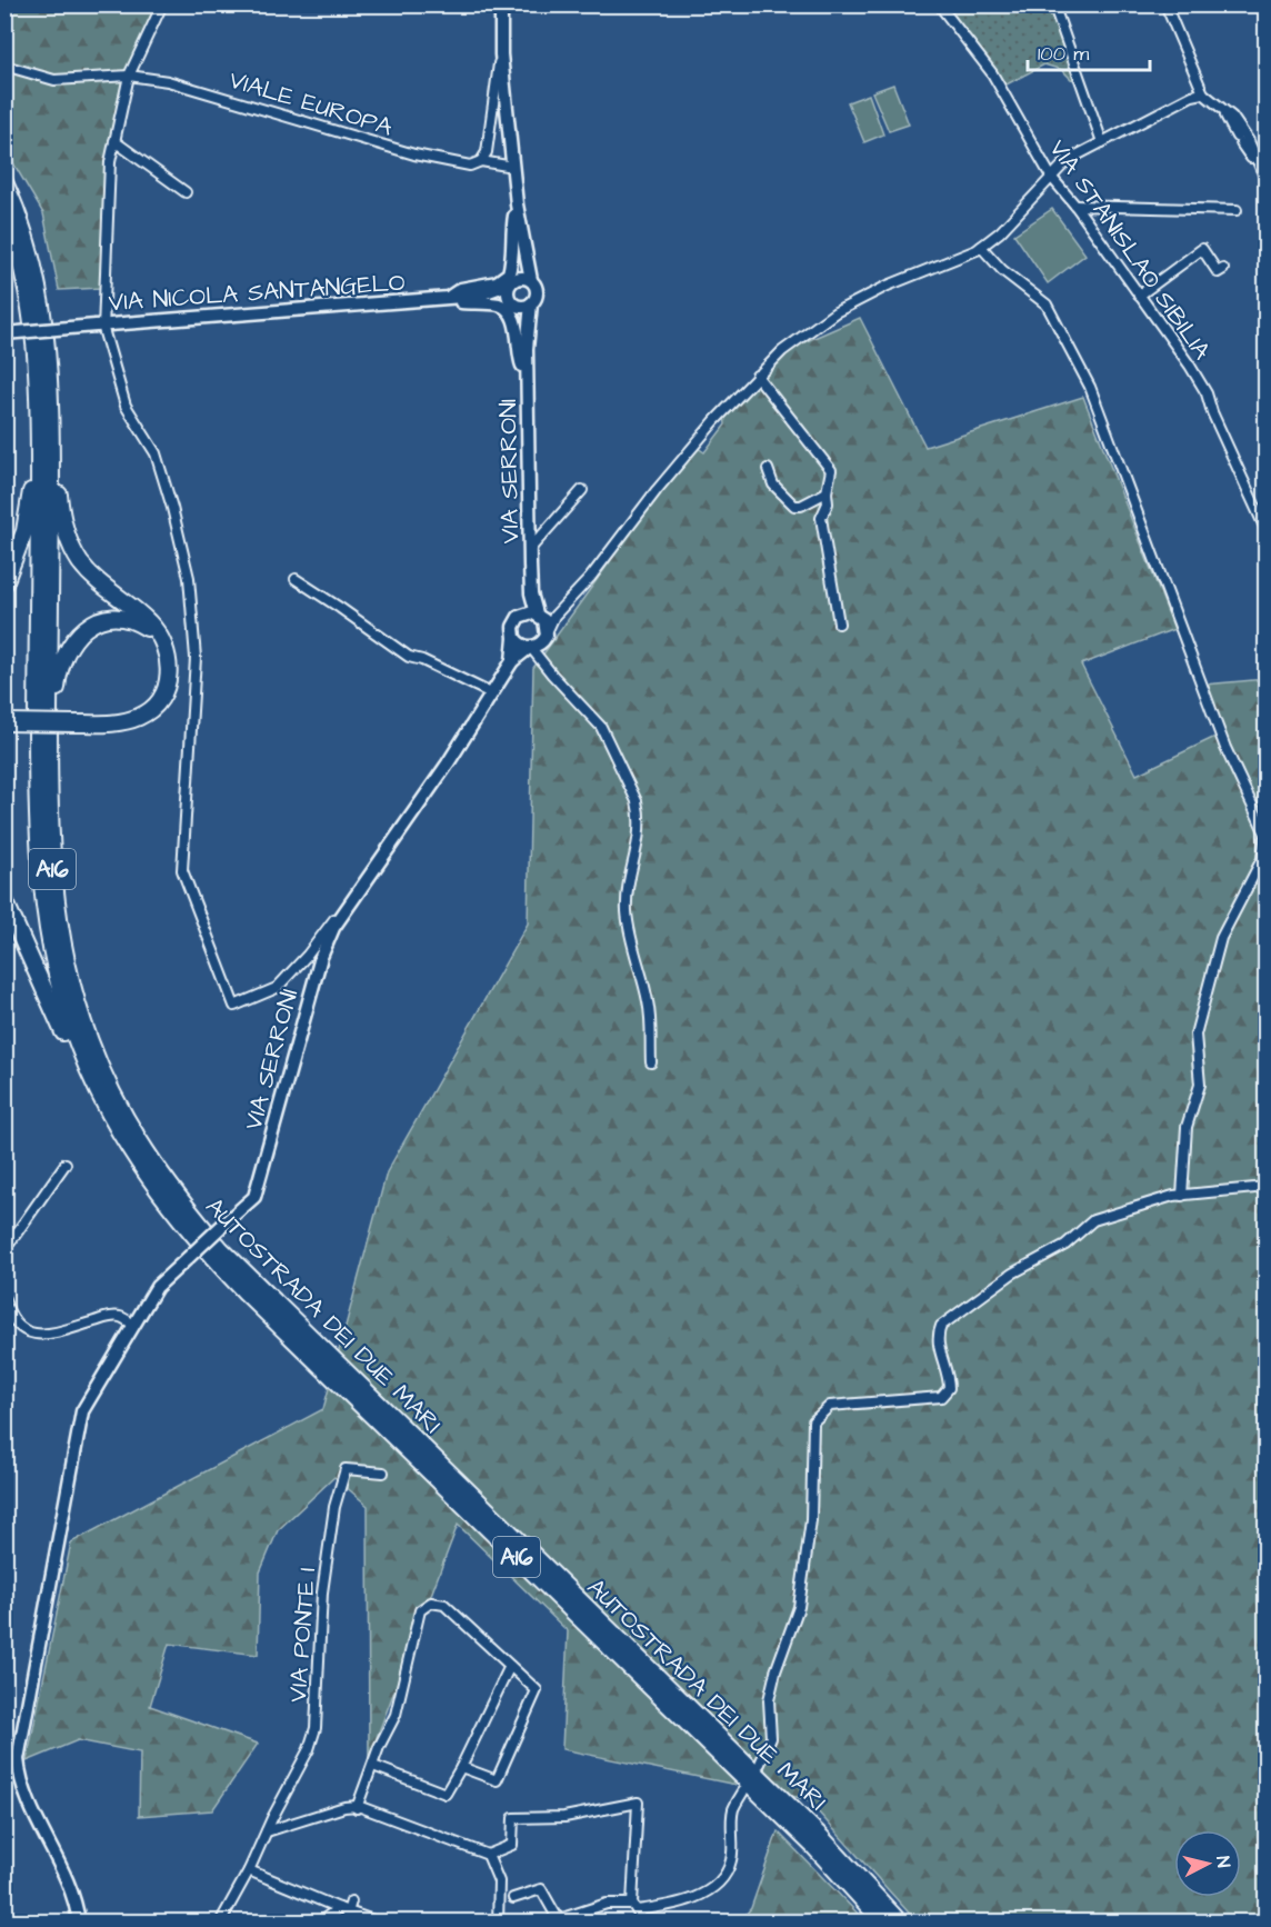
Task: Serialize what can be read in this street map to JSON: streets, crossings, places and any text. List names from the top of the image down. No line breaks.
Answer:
{"streets":{"highway":["A16","AUTOSTRADA DEI DUE MARI"],"main road":["VIA NICOLA SANTANGELO","VIA SERRONI"],"street":["VIALE EUROPA","VIA STANISLAO SIBILIA","VIA PONTE I"]},"scale_bar":"100 m","north":"right"}
